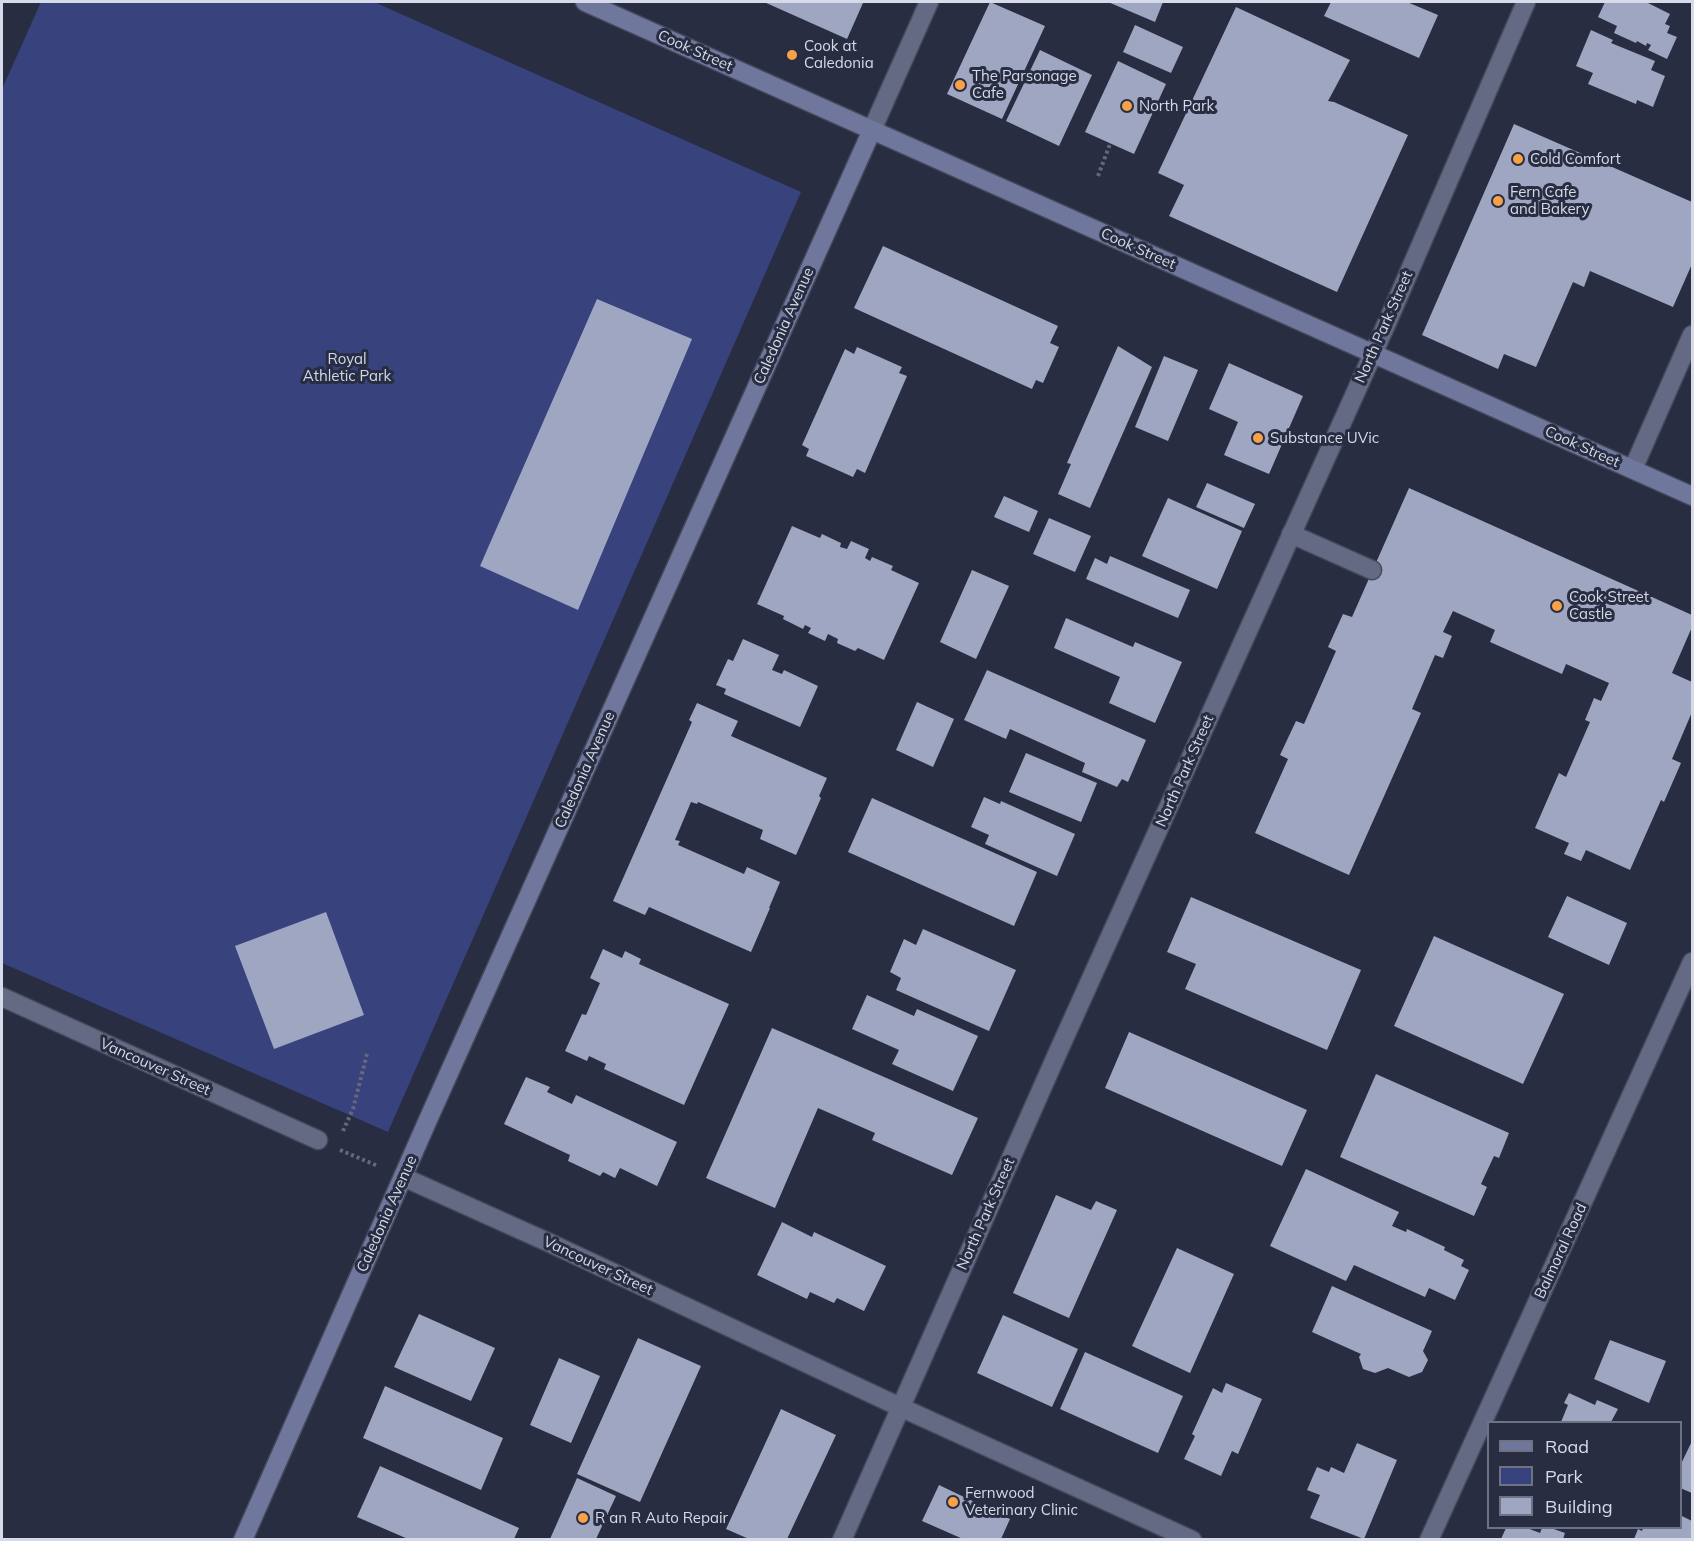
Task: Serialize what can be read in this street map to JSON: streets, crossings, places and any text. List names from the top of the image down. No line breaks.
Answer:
{"streets":{"street":["Cook Street","Caledonia Avenue","North Park Street","Vancouver Street","Balmoral Road"]},"crossings":[["Cook Street","Caledonia Avenue"],["Cook Street","North Park Street"],["Caledonia Avenue","Vancouver Street"],["North Park Street","Vancouver Street"]],"parks":["Royal Athletic Park"],"places":["Cook at Caledonia","The Parsonage Cafe","North Park","Cold Comfort","Fern Cafe and Bakery","Substance UVic","Cook Street Castle","Fernwood Veterinary Clinic","R an R Auto Repair"],"legend":["Road","Park","Building"]}
